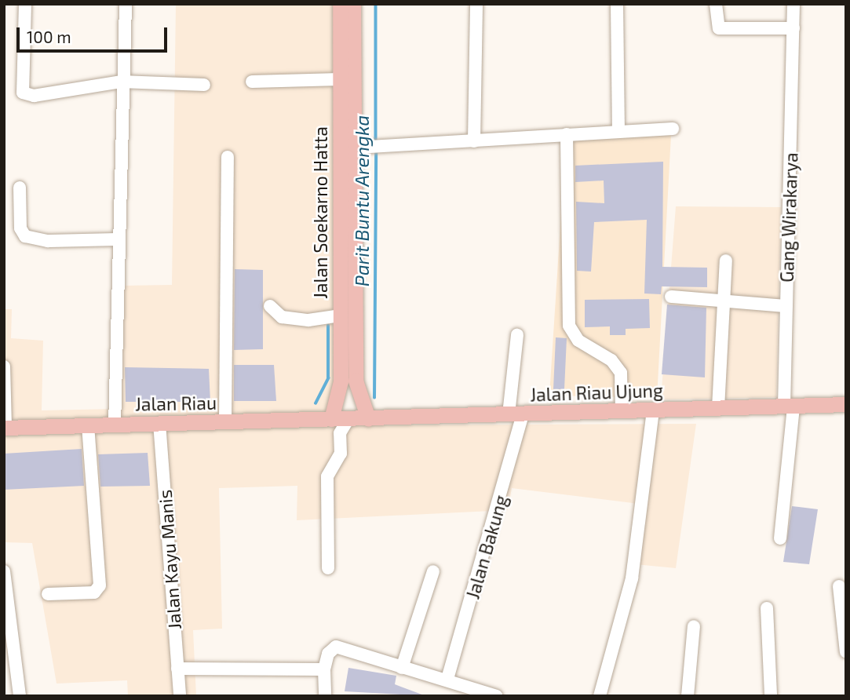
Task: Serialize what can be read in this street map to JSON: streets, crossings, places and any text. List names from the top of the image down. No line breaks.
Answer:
{"streets":{"main road":["Jalan Soekarno Hatta","Jalan Riau Ujung","Jalan Riau"],"street":["Gang Wirakarya","Jalan Bakung","Jalan Kayu Manis"]},"crossings":[["Jalan Soekarno Hatta","Jalan Riau Ujung"],["Jalan Soekarno Hatta","Jalan Riau"],["Gang Wirakarya","Jalan Riau Ujung"],["Jalan Riau Ujung","Jalan Riau"],["Jalan Riau Ujung","Jalan Bakung"],["Jalan Riau","Jalan Kayu Manis"]],"water":["Parit Buntu Arengka"],"scale_bar":"100 m"}
